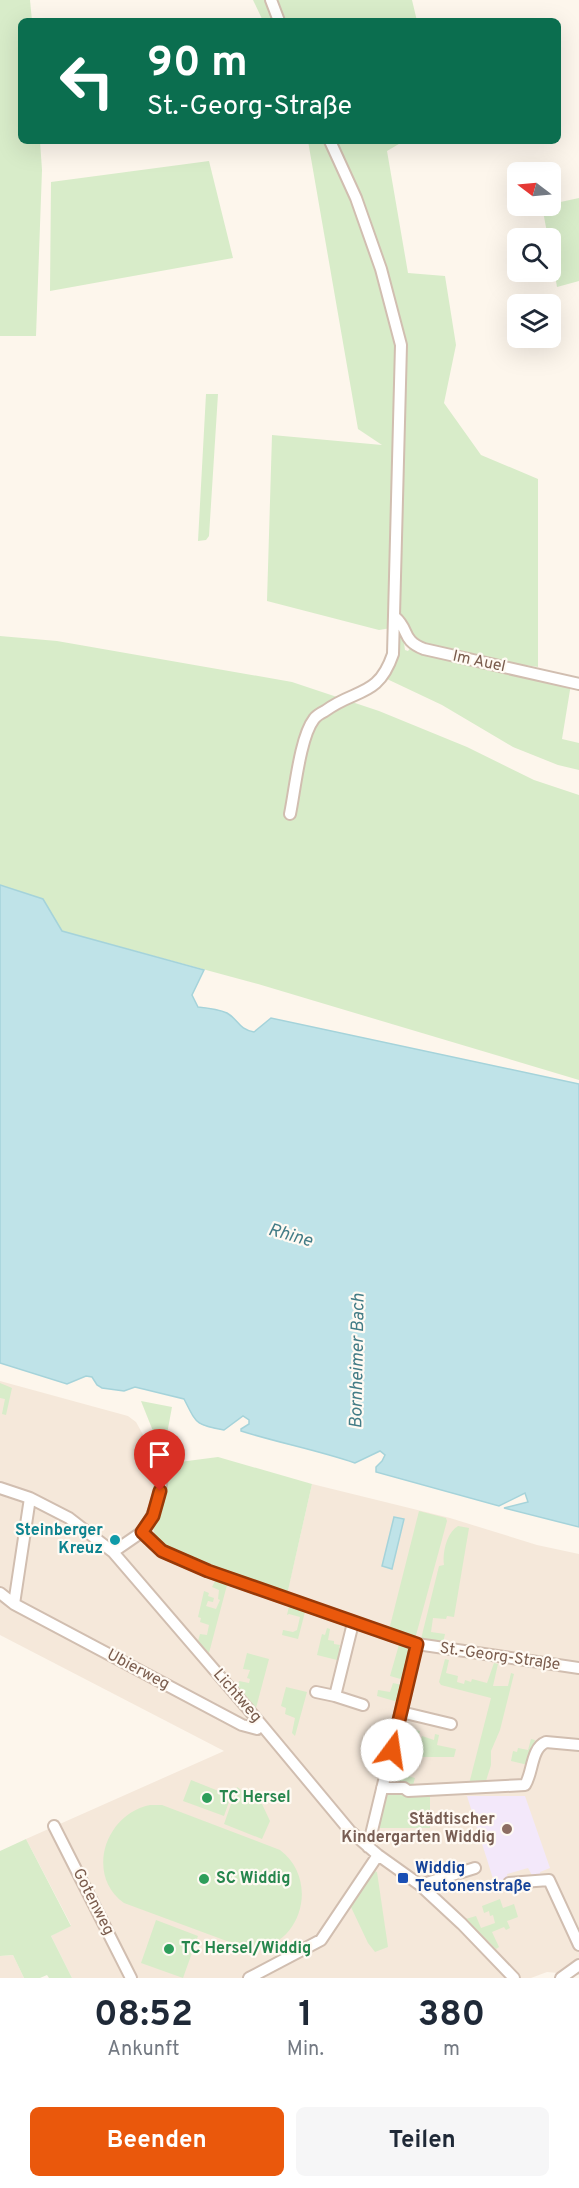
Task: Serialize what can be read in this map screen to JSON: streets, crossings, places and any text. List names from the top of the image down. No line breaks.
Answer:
{"streets":{"street":["Im Auel","St.-Georg-Straße","Ubierweg","Lichtweg","Gotenweg"]},"crossings":[["Ubierweg","Lichtweg"]],"water":["Rhine","Bornheimer Bach"],"places":{"other":["Steinberger Kreuz","TC Hersel","Städtischer Kindergarten Widdig","SC Widdig","TC Hersel/Widdig"],"transit":["Widdig Teutonenstraße"]},"north":"left","page":{"turn":["90 m","St.-Georg-Straße"],"eta":["08:52","Ankunft","1","Min.","380","m"],"buttons":["Beenden","Teilen"]}}
